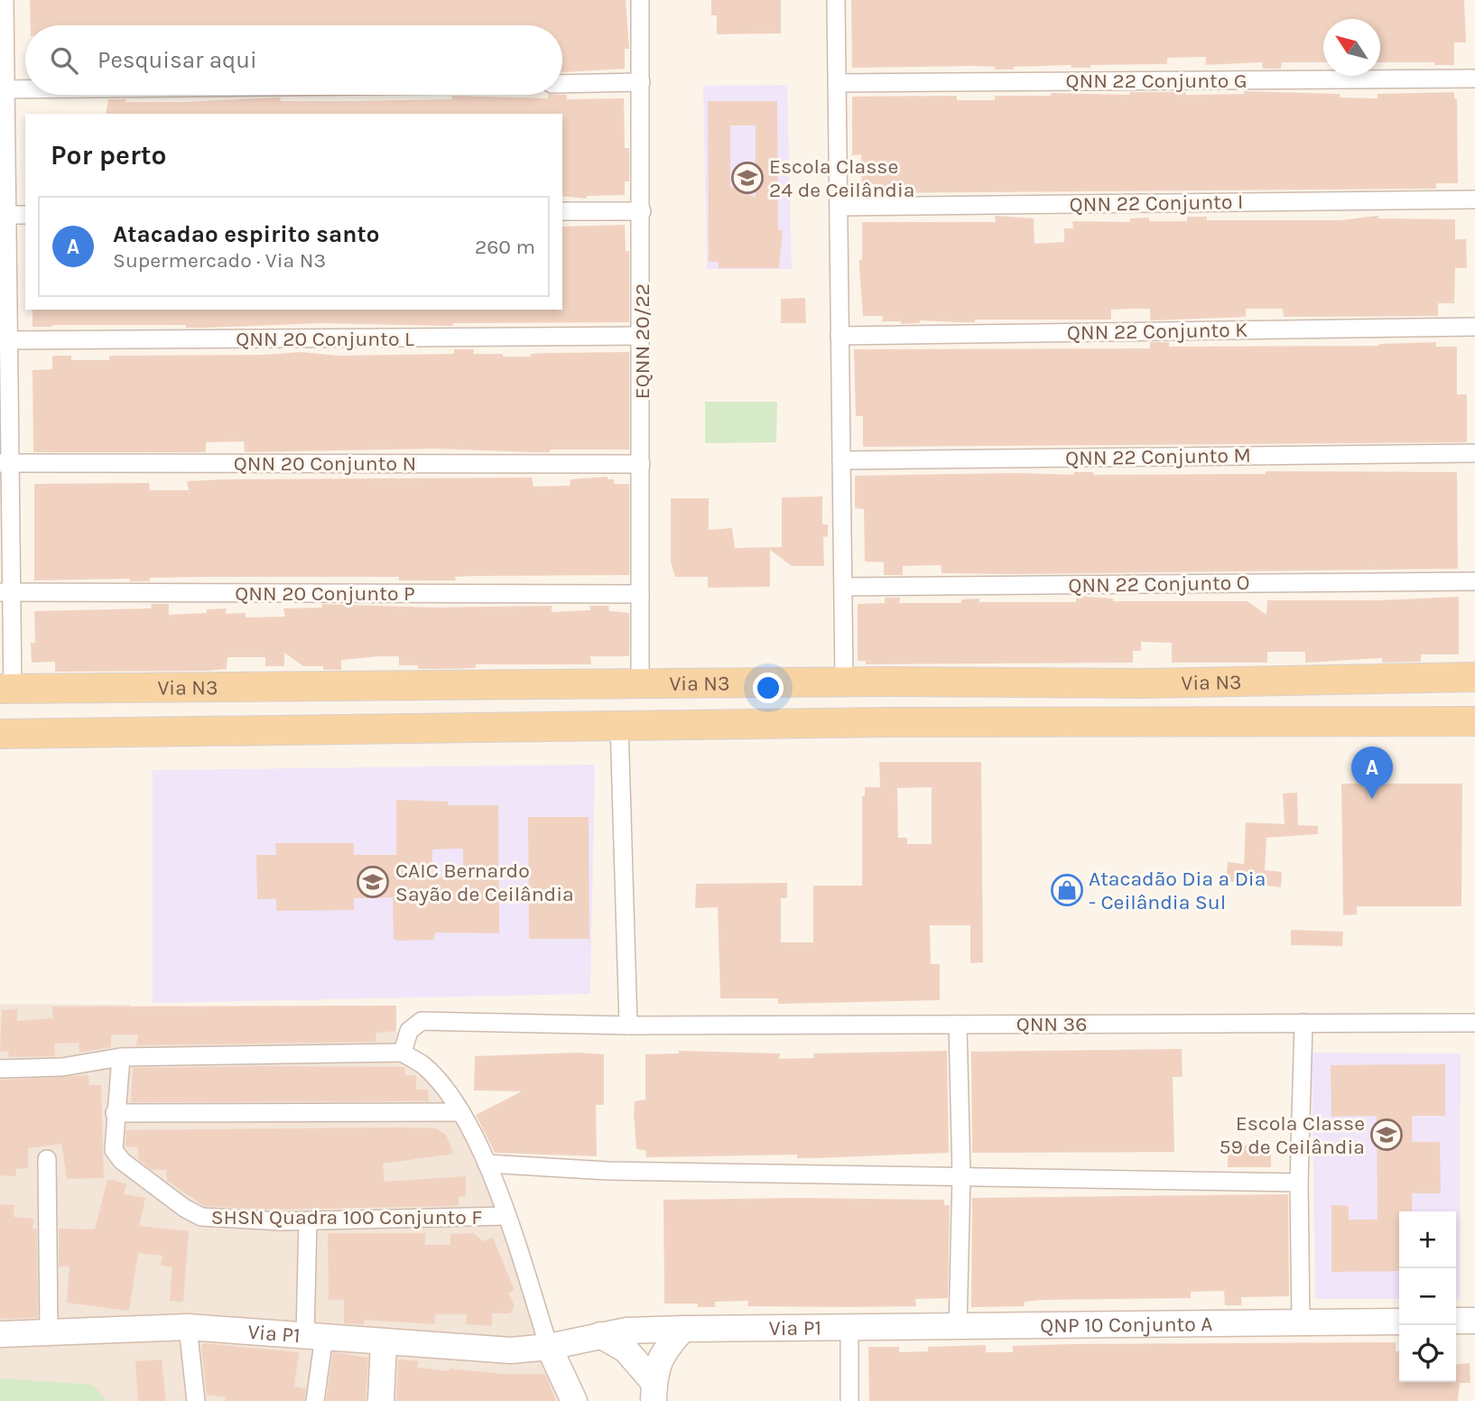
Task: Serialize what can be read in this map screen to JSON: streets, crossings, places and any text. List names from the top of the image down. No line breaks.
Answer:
{"streets":{"main road":["Via N3"],"street":["QNN 22 Conjunto G","QNN 22 Conjunto I","QNN 22 Conjunto K","QNN 20 Conjunto L","EQNN 20/22","QNN 22 Conjunto M","QNN 20 Conjunto N","QNN 22 Conjunto O","QNN 20 Conjunto P","QNN 36","SHSN Quadra 100 Conjunto F","QNP 10 Conjunto A","Via P1"]},"crossings":[["QNN 20 Conjunto L","EQNN 20/22"],["EQNN 20/22","QNN 20 Conjunto N"],["EQNN 20/22","QNN 20 Conjunto P"],["EQNN 20/22","Via N3"],["QNP 10 Conjunto A","Via P1"]],"places":{"school or university":["Escola Classe 24 de Ceilândia","CAIC Bernardo Sayão de Ceilândia","Escola Classe 59 de Ceilândia"],"shop":["Atacadão Dia a Dia - Ceilândia Sul"]},"north":"top left","page":{"search":"Pesquisar aqui","heading":"Por perto","list":[{"mark":"A","name":"Atacadao espirito santo","note":"Supermercado · Via N3","value":"260 m"}],"pins":"A","map_buttons":["+","−"]}}
